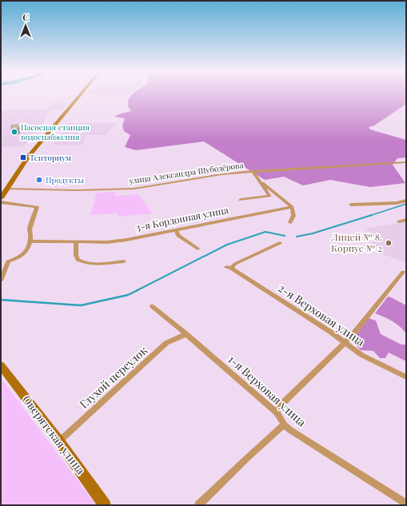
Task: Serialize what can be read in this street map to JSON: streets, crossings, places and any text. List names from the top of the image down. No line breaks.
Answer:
{"streets":{"main road":["Оверятская улица"],"street":["улица Александра Шубодёрова","3-я Кордонная улица","2-я Верховая улица","Глухой переулок","1-я Верховая улица"]},"crossings":[["Глухой переулок","1-я Верховая улица"],["Глухой переулок","Оверятская улица"]],"places":{"other":["Насосная станция водоснабжения","Пpoдукты","Лицей № 8. Корпус № 2"],"transit":["Тенториум"]},"north":"top"}
